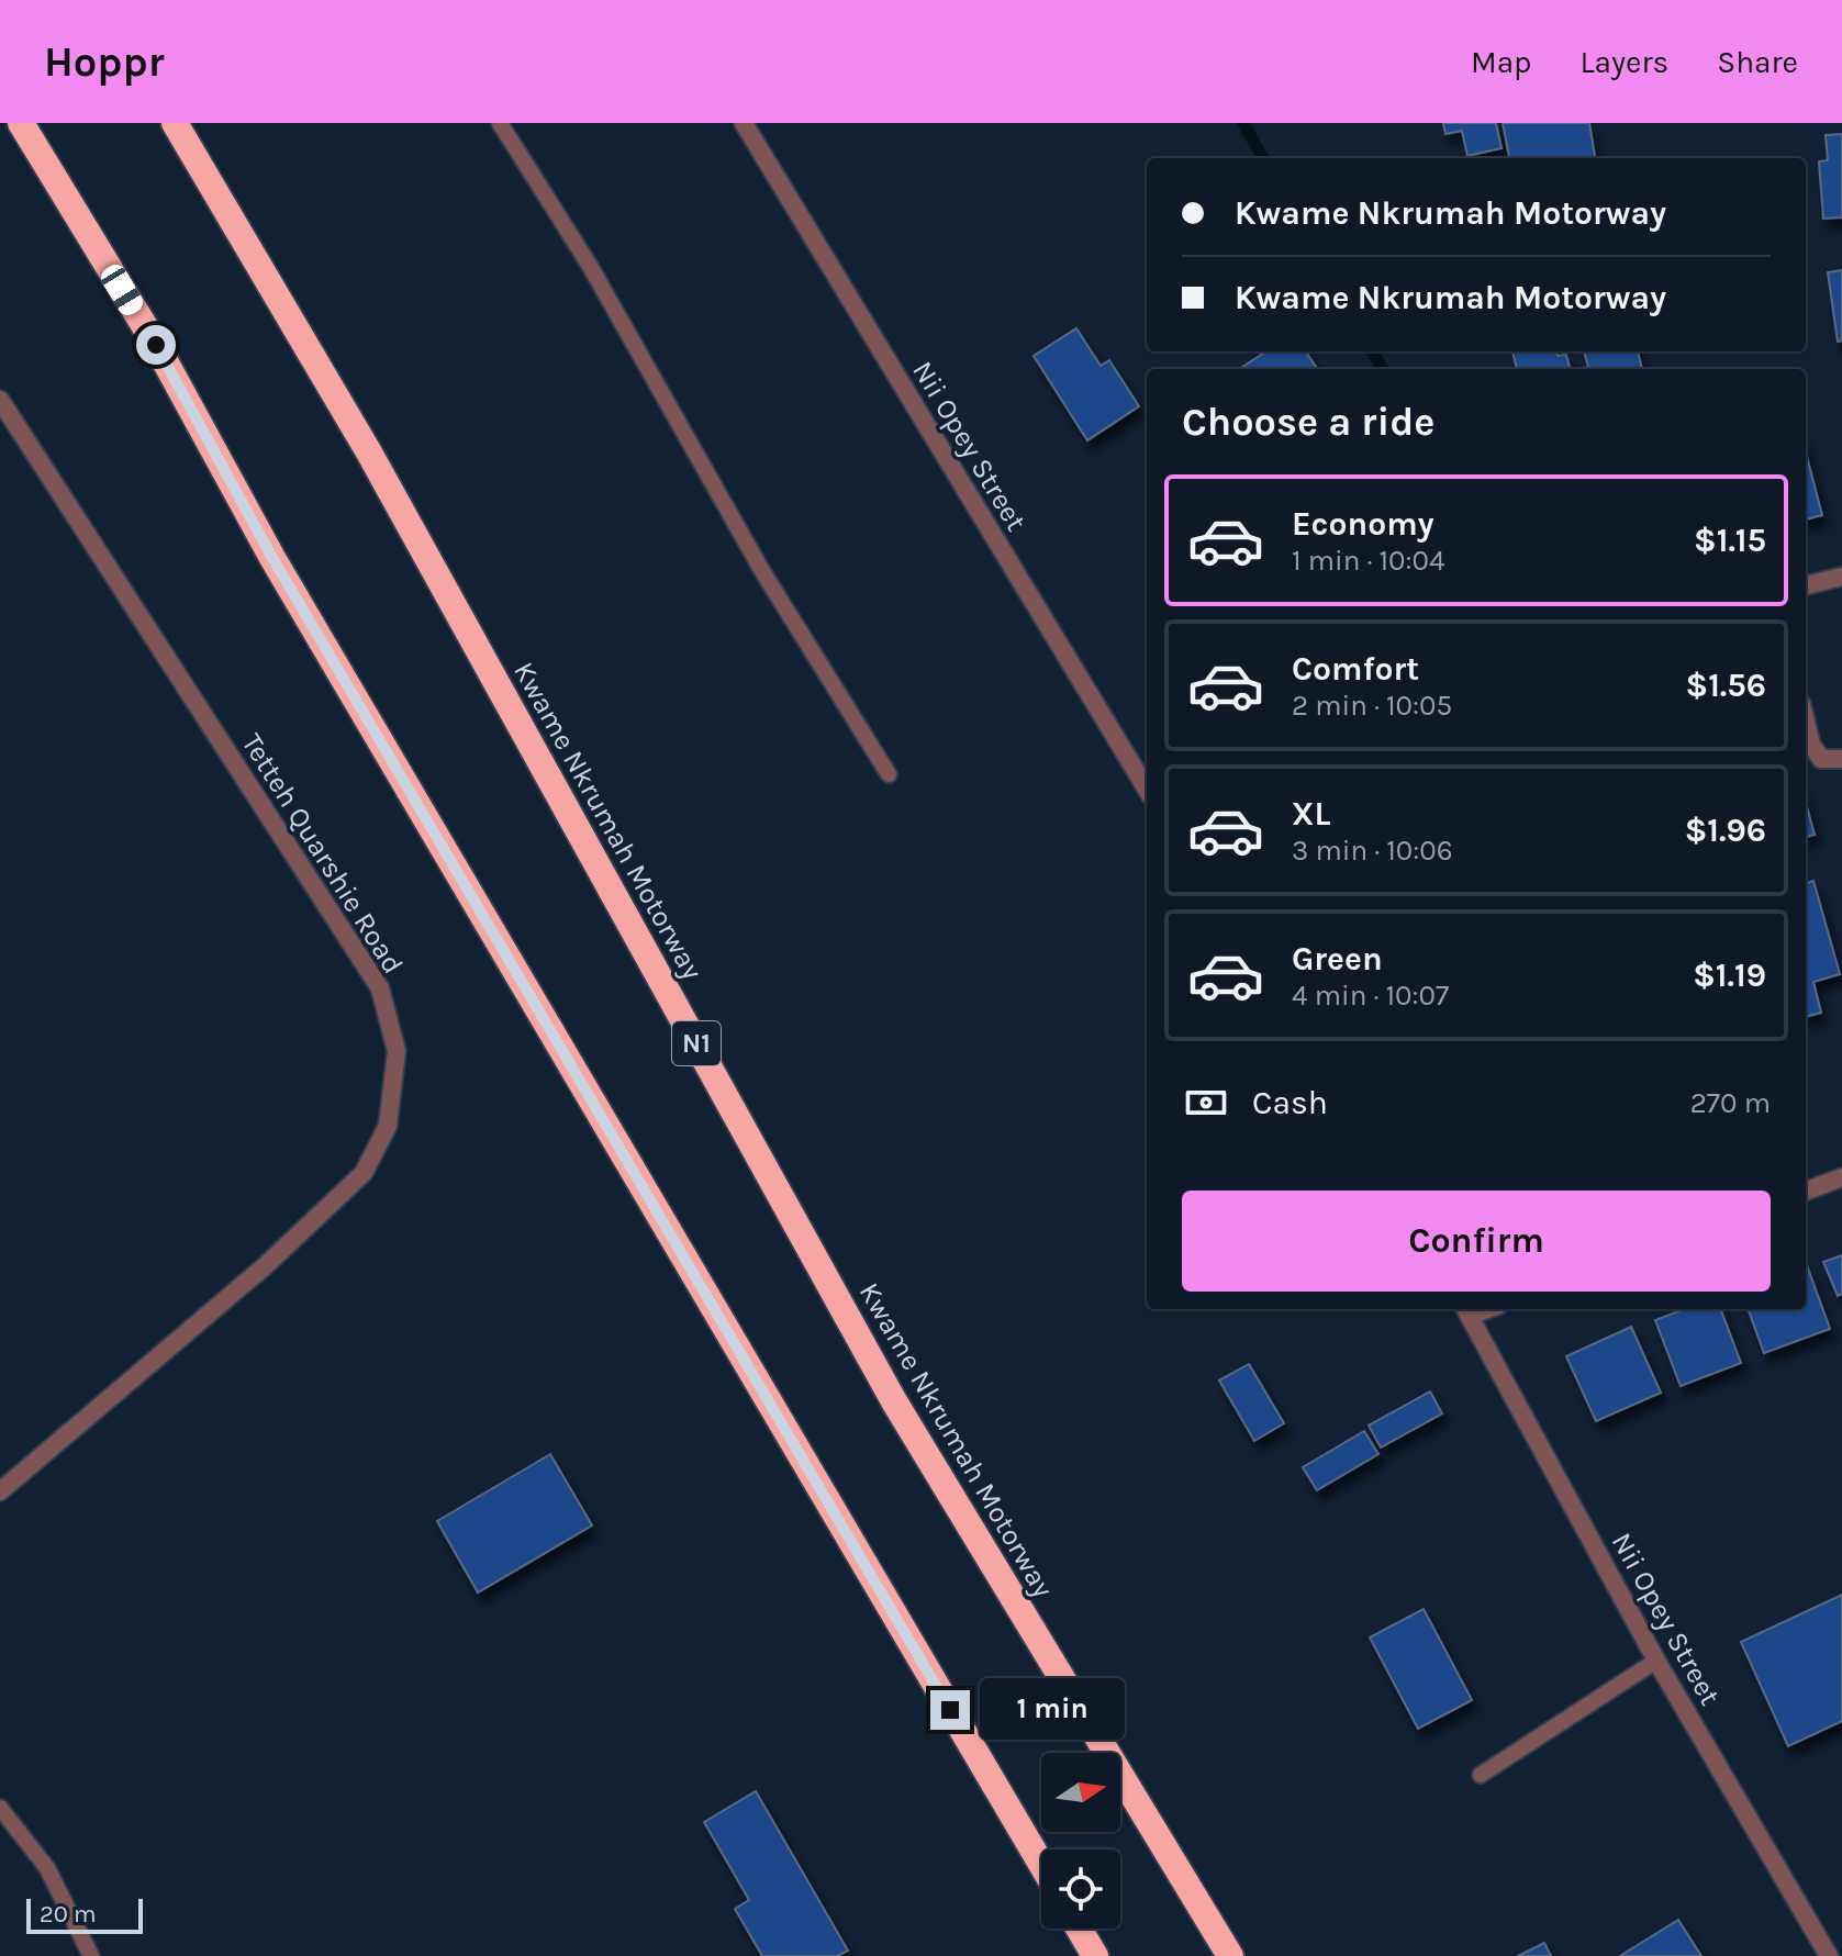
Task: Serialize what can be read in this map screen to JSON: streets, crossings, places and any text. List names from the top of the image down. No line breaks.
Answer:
{"streets":{"highway":["Kwame Nkrumah Motorway","N1"],"street":["Nii Opey Street","Tetteh Quarshie Road"]},"scale_bar":"20 m","north":"right","page":{"header":"Hoppr","nav":["Map","Layers","Share"],"banner":["Kwame Nkrumah Motorway","Kwame Nkrumah Motorway"],"heading":"Choose a ride","list":[{"name":"Economy","note":"1 min · 10:04","value":"$1.15"},{"name":"Comfort","note":"2 min · 10:05","value":"$1.56"},{"name":"XL","note":"3 min · 10:06","value":"$1.96"},{"name":"Green","note":"4 min · 10:07","value":"$1.19"}],"pay":["Cash","270 m"],"buttons":"Confirm","bubble":"1 min","scale":"20 m"}}
